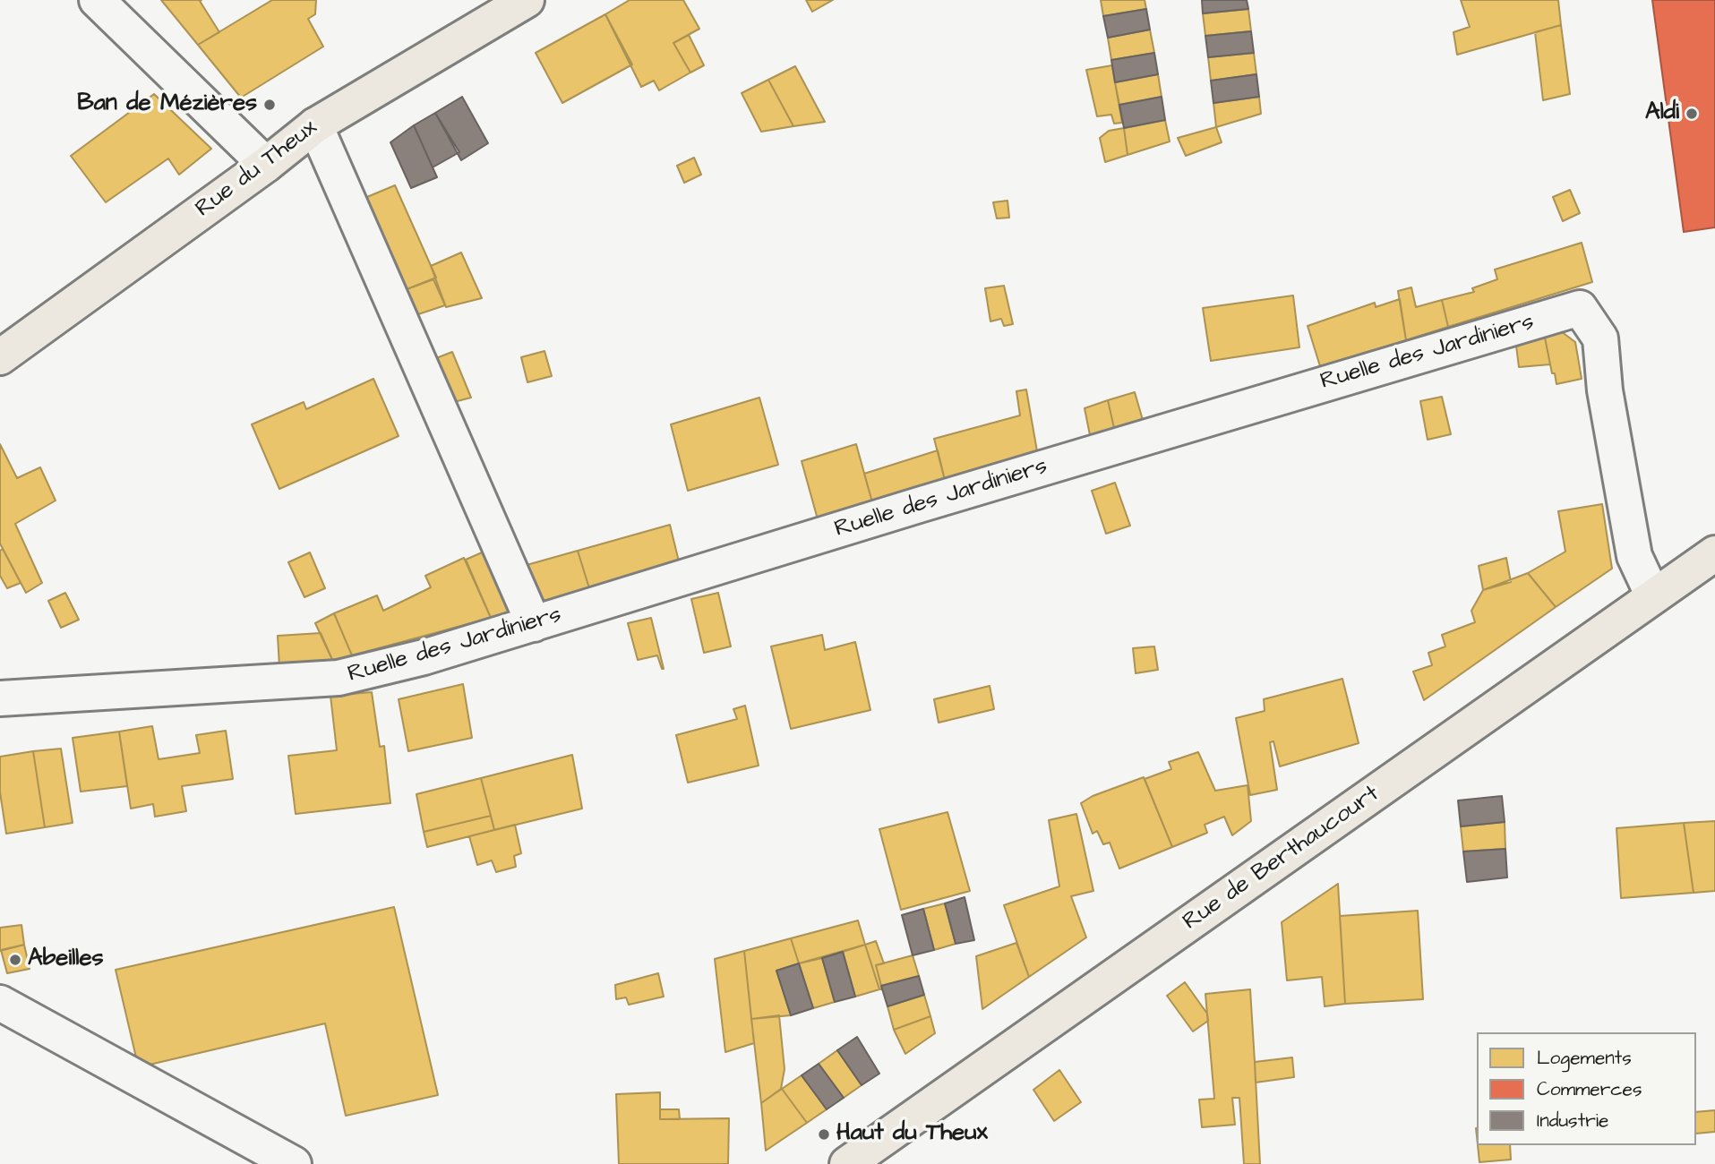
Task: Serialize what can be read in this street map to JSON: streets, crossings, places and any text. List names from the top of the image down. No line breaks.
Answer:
{"streets":{"main road":["Rue du Theux","Rue de Berthaucourt"],"street":["Ruelle des Jardiniers"]},"crossings":[["Ruelle des Jardiniers","Rue de Berthaucourt"]],"places":["Ban de Mézières","Aldi","Abeilles","Haut du Theux"],"legend":["Logements","Commerces","Industrie"]}
